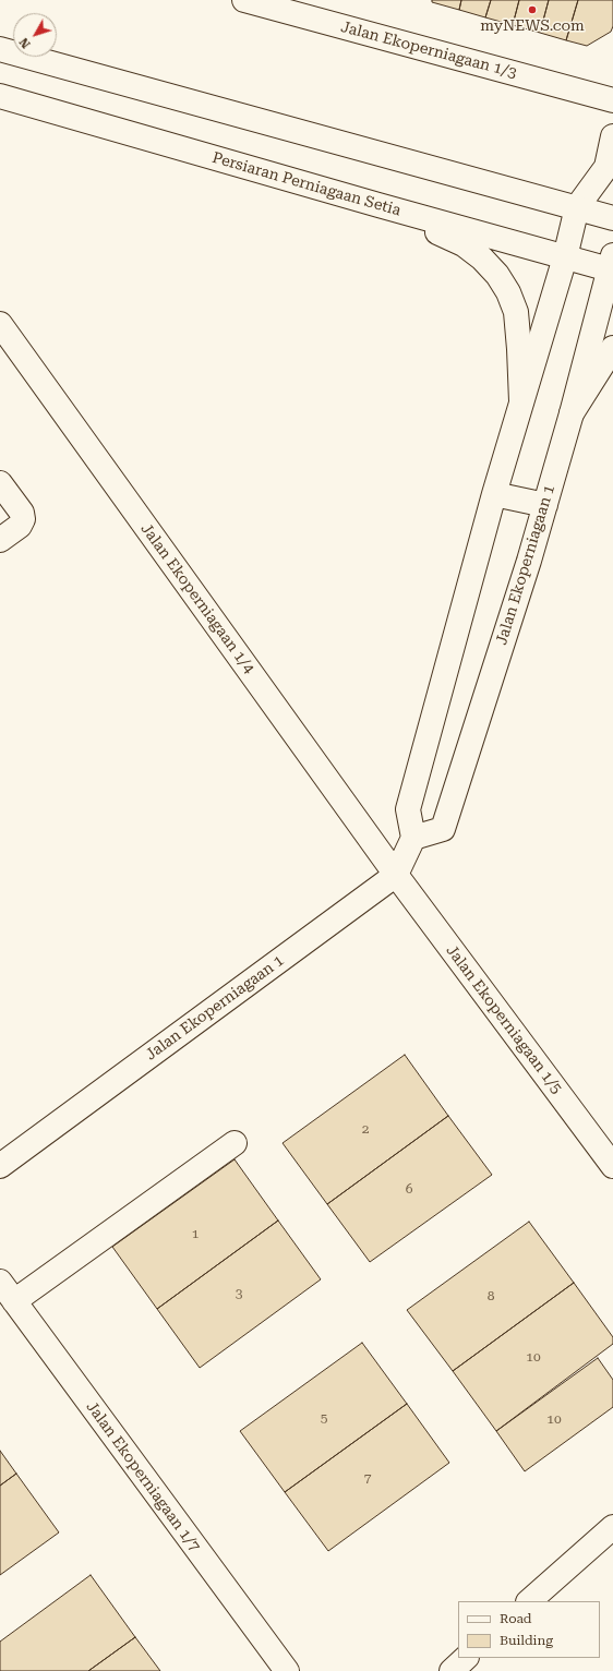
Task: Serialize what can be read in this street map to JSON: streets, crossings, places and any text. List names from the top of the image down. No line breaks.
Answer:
{"streets":{"street":["Jalan Ekoperniagaan 1/3","Persiaran Perniagaan Setia","Jalan Ekoperniagaan 1","Jalan Ekoperniagaan 1/4","Jalan Ekoperniagaan 1/5","Jalan Ekoperniagaan 1/7"]},"crossings":[["Persiaran Perniagaan Setia","Jalan Ekoperniagaan 1"],["Jalan Ekoperniagaan 1","Jalan Ekoperniagaan 1/4"],["Jalan Ekoperniagaan 1","Jalan Ekoperniagaan 1/5"],["Jalan Ekoperniagaan 1/4","Jalan Ekoperniagaan 1/5"]],"places":["myNEWS.com"],"house_numbers":["2","6","1","3","8","10","5","10","7"],"legend":["Road","Building"],"north":"bottom left"}
